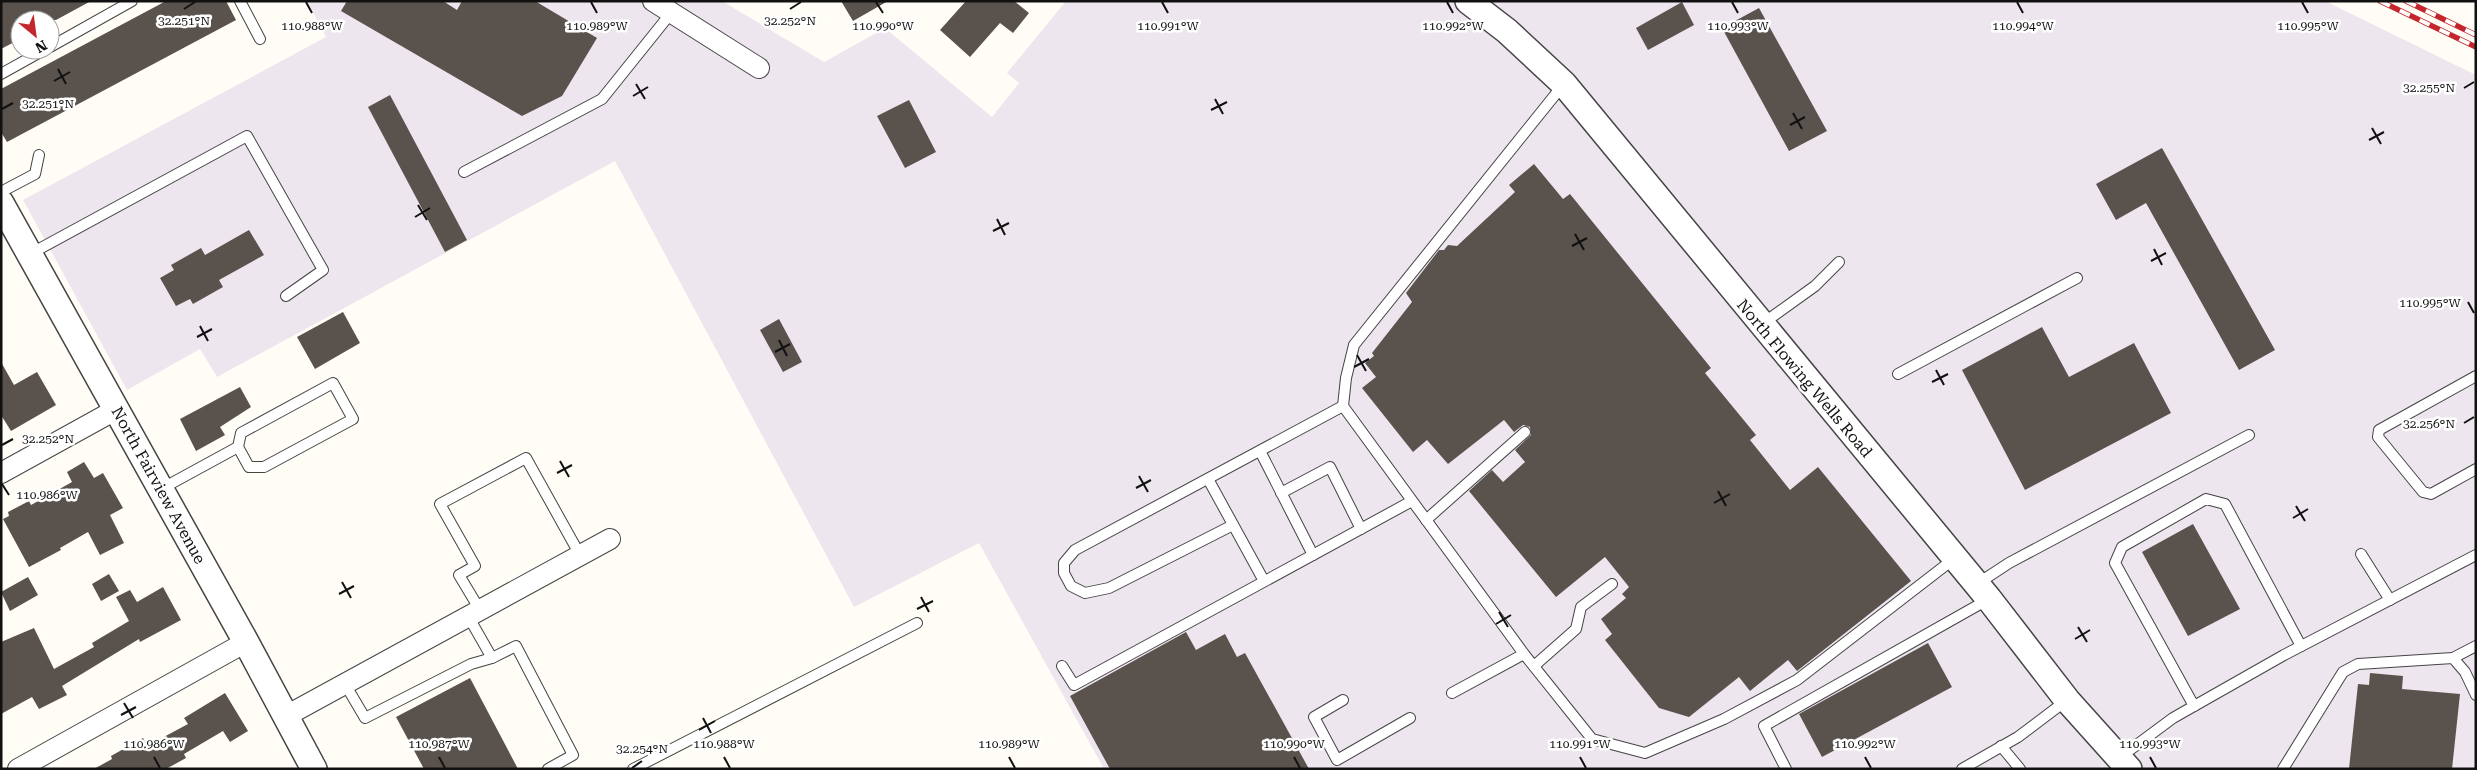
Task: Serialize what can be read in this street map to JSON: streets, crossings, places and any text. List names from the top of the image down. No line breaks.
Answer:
{"streets":{"street":["North Flowing Wells Road","North Fairview Avenue"]},"north":"bottom right","coordinates":["32.252°N","32.251°N","110.988°W","110.989°W","110.990°W","110.991°W","110.992°W","110.993°W","110.994°W","110.995°W","32.255°N","32.256°N","110.986°W","110.987°W","32.254°N"]}
